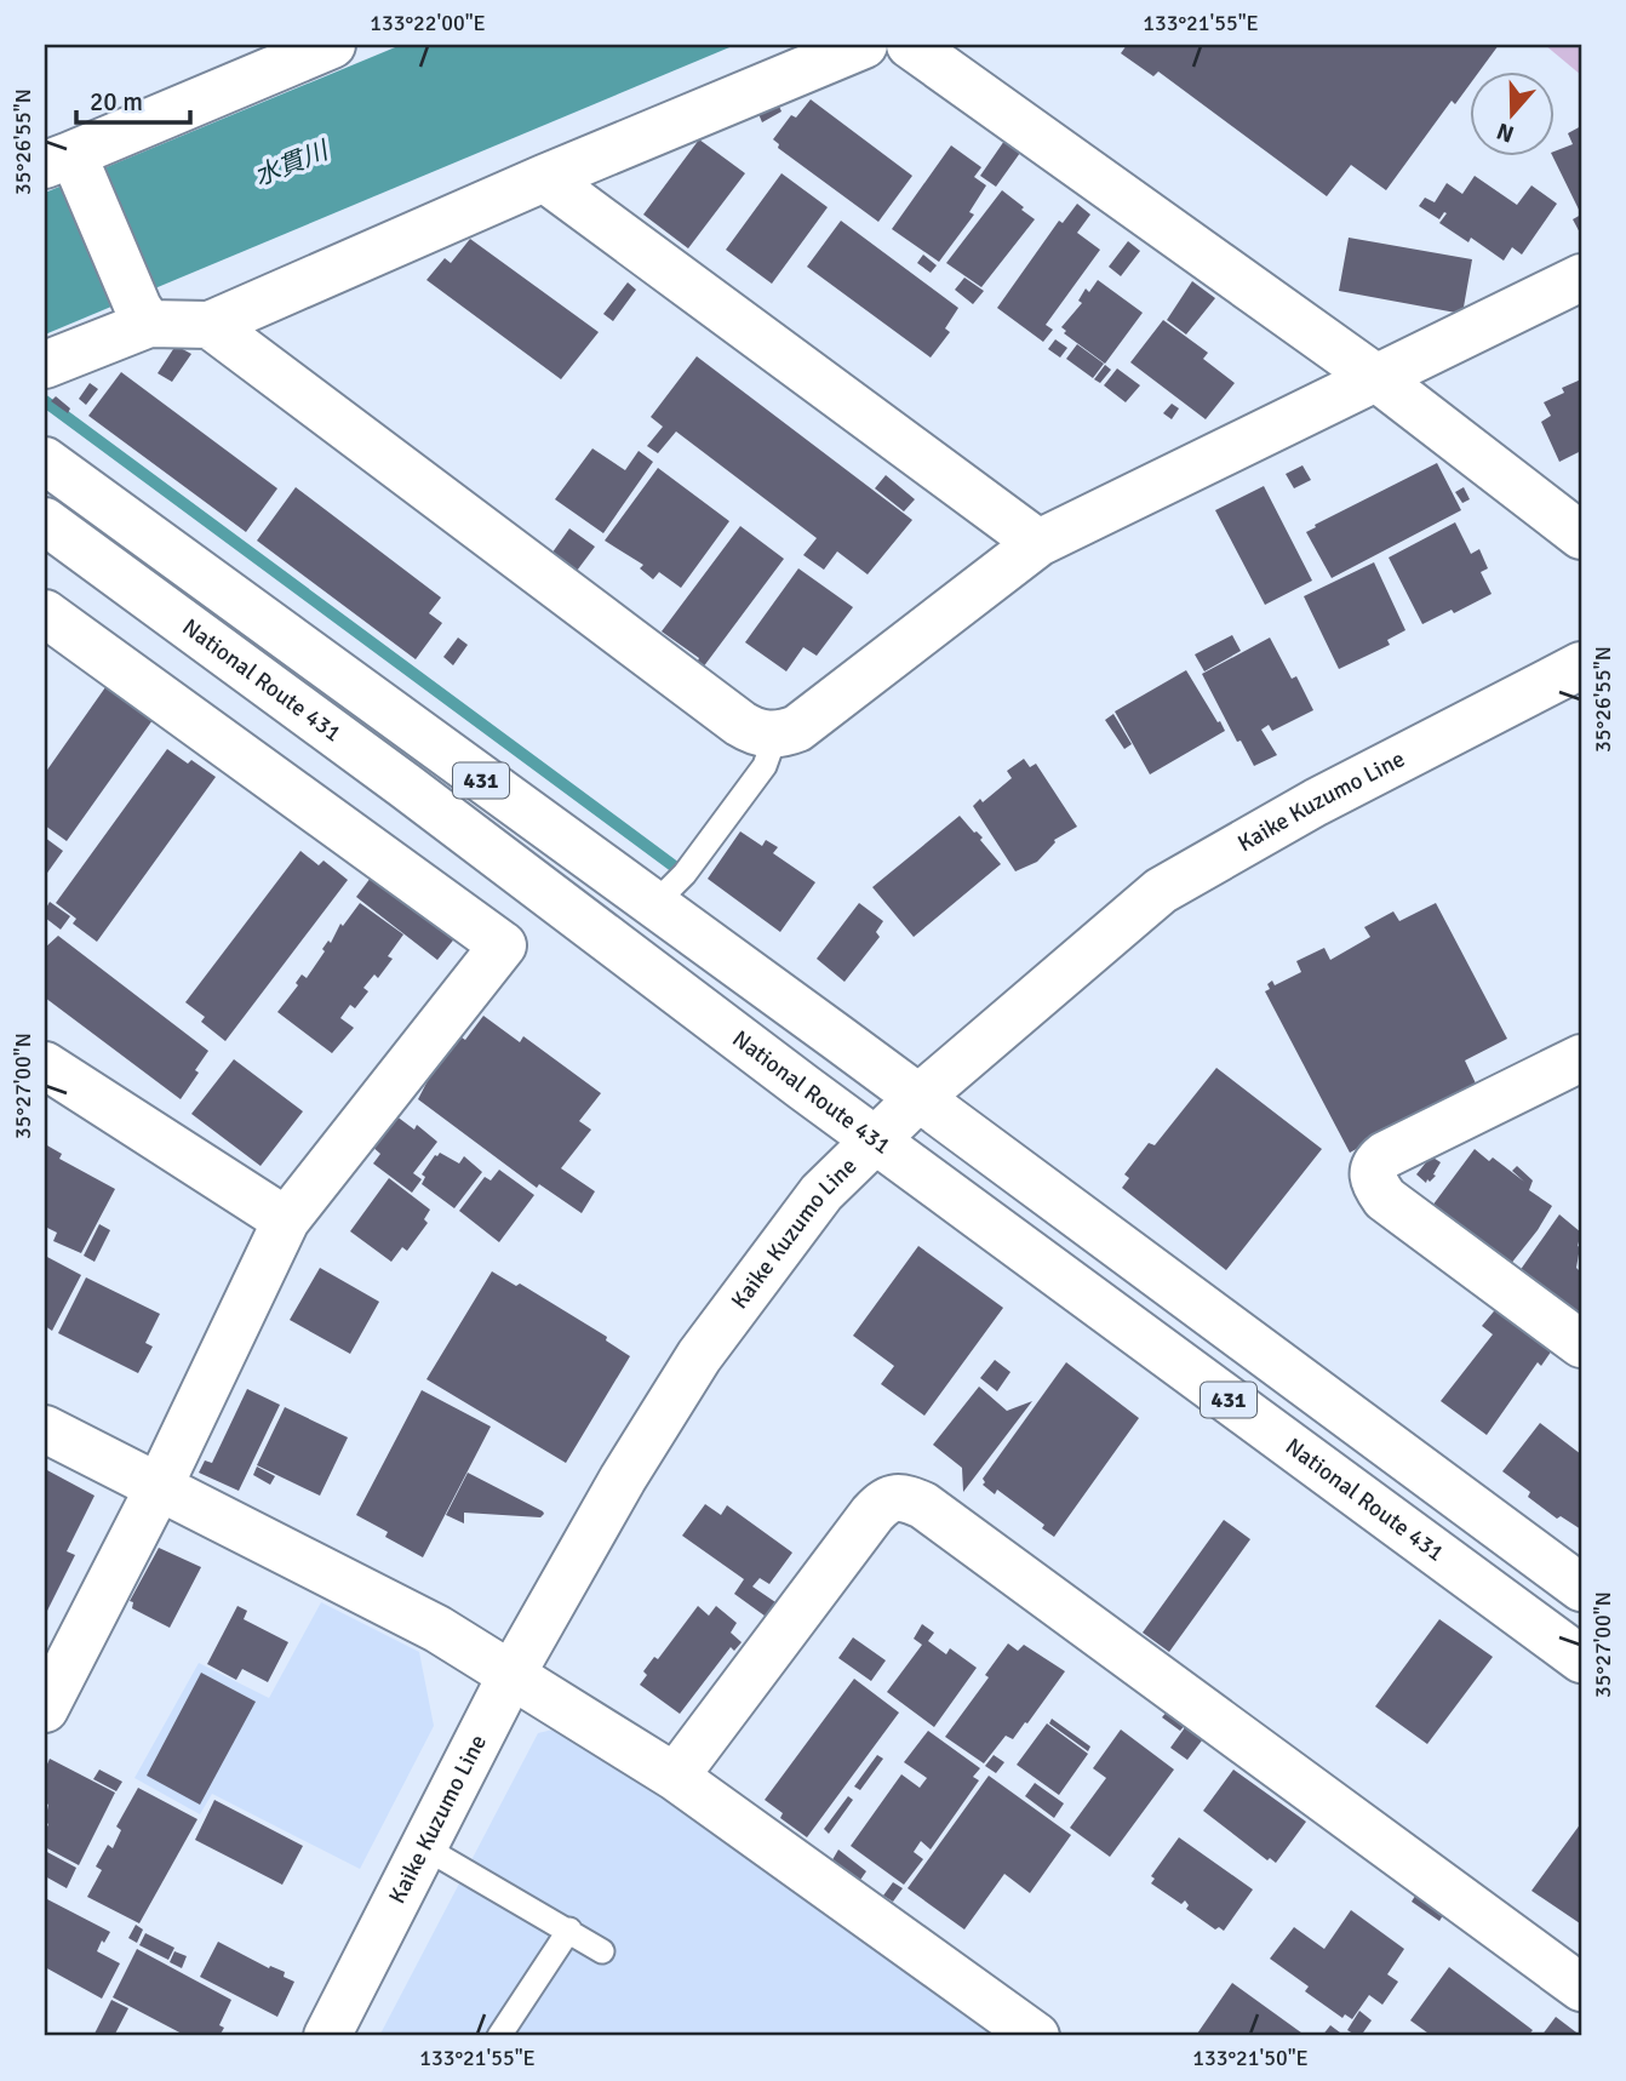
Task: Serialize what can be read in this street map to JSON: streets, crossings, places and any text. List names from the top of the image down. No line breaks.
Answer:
{"streets":{"main road":["National Route 431","431","Kaike Kuzumo Line"]},"crossings":[["National Route 431","Kaike Kuzumo Line"]],"water":["水貫川"],"scale_bar":"20 m","north":"bottom","coordinates":["133°22'00\"E","133°21'55\"E","35°26'55\"N","35°27'00\"N","133°21'50\"E"]}
